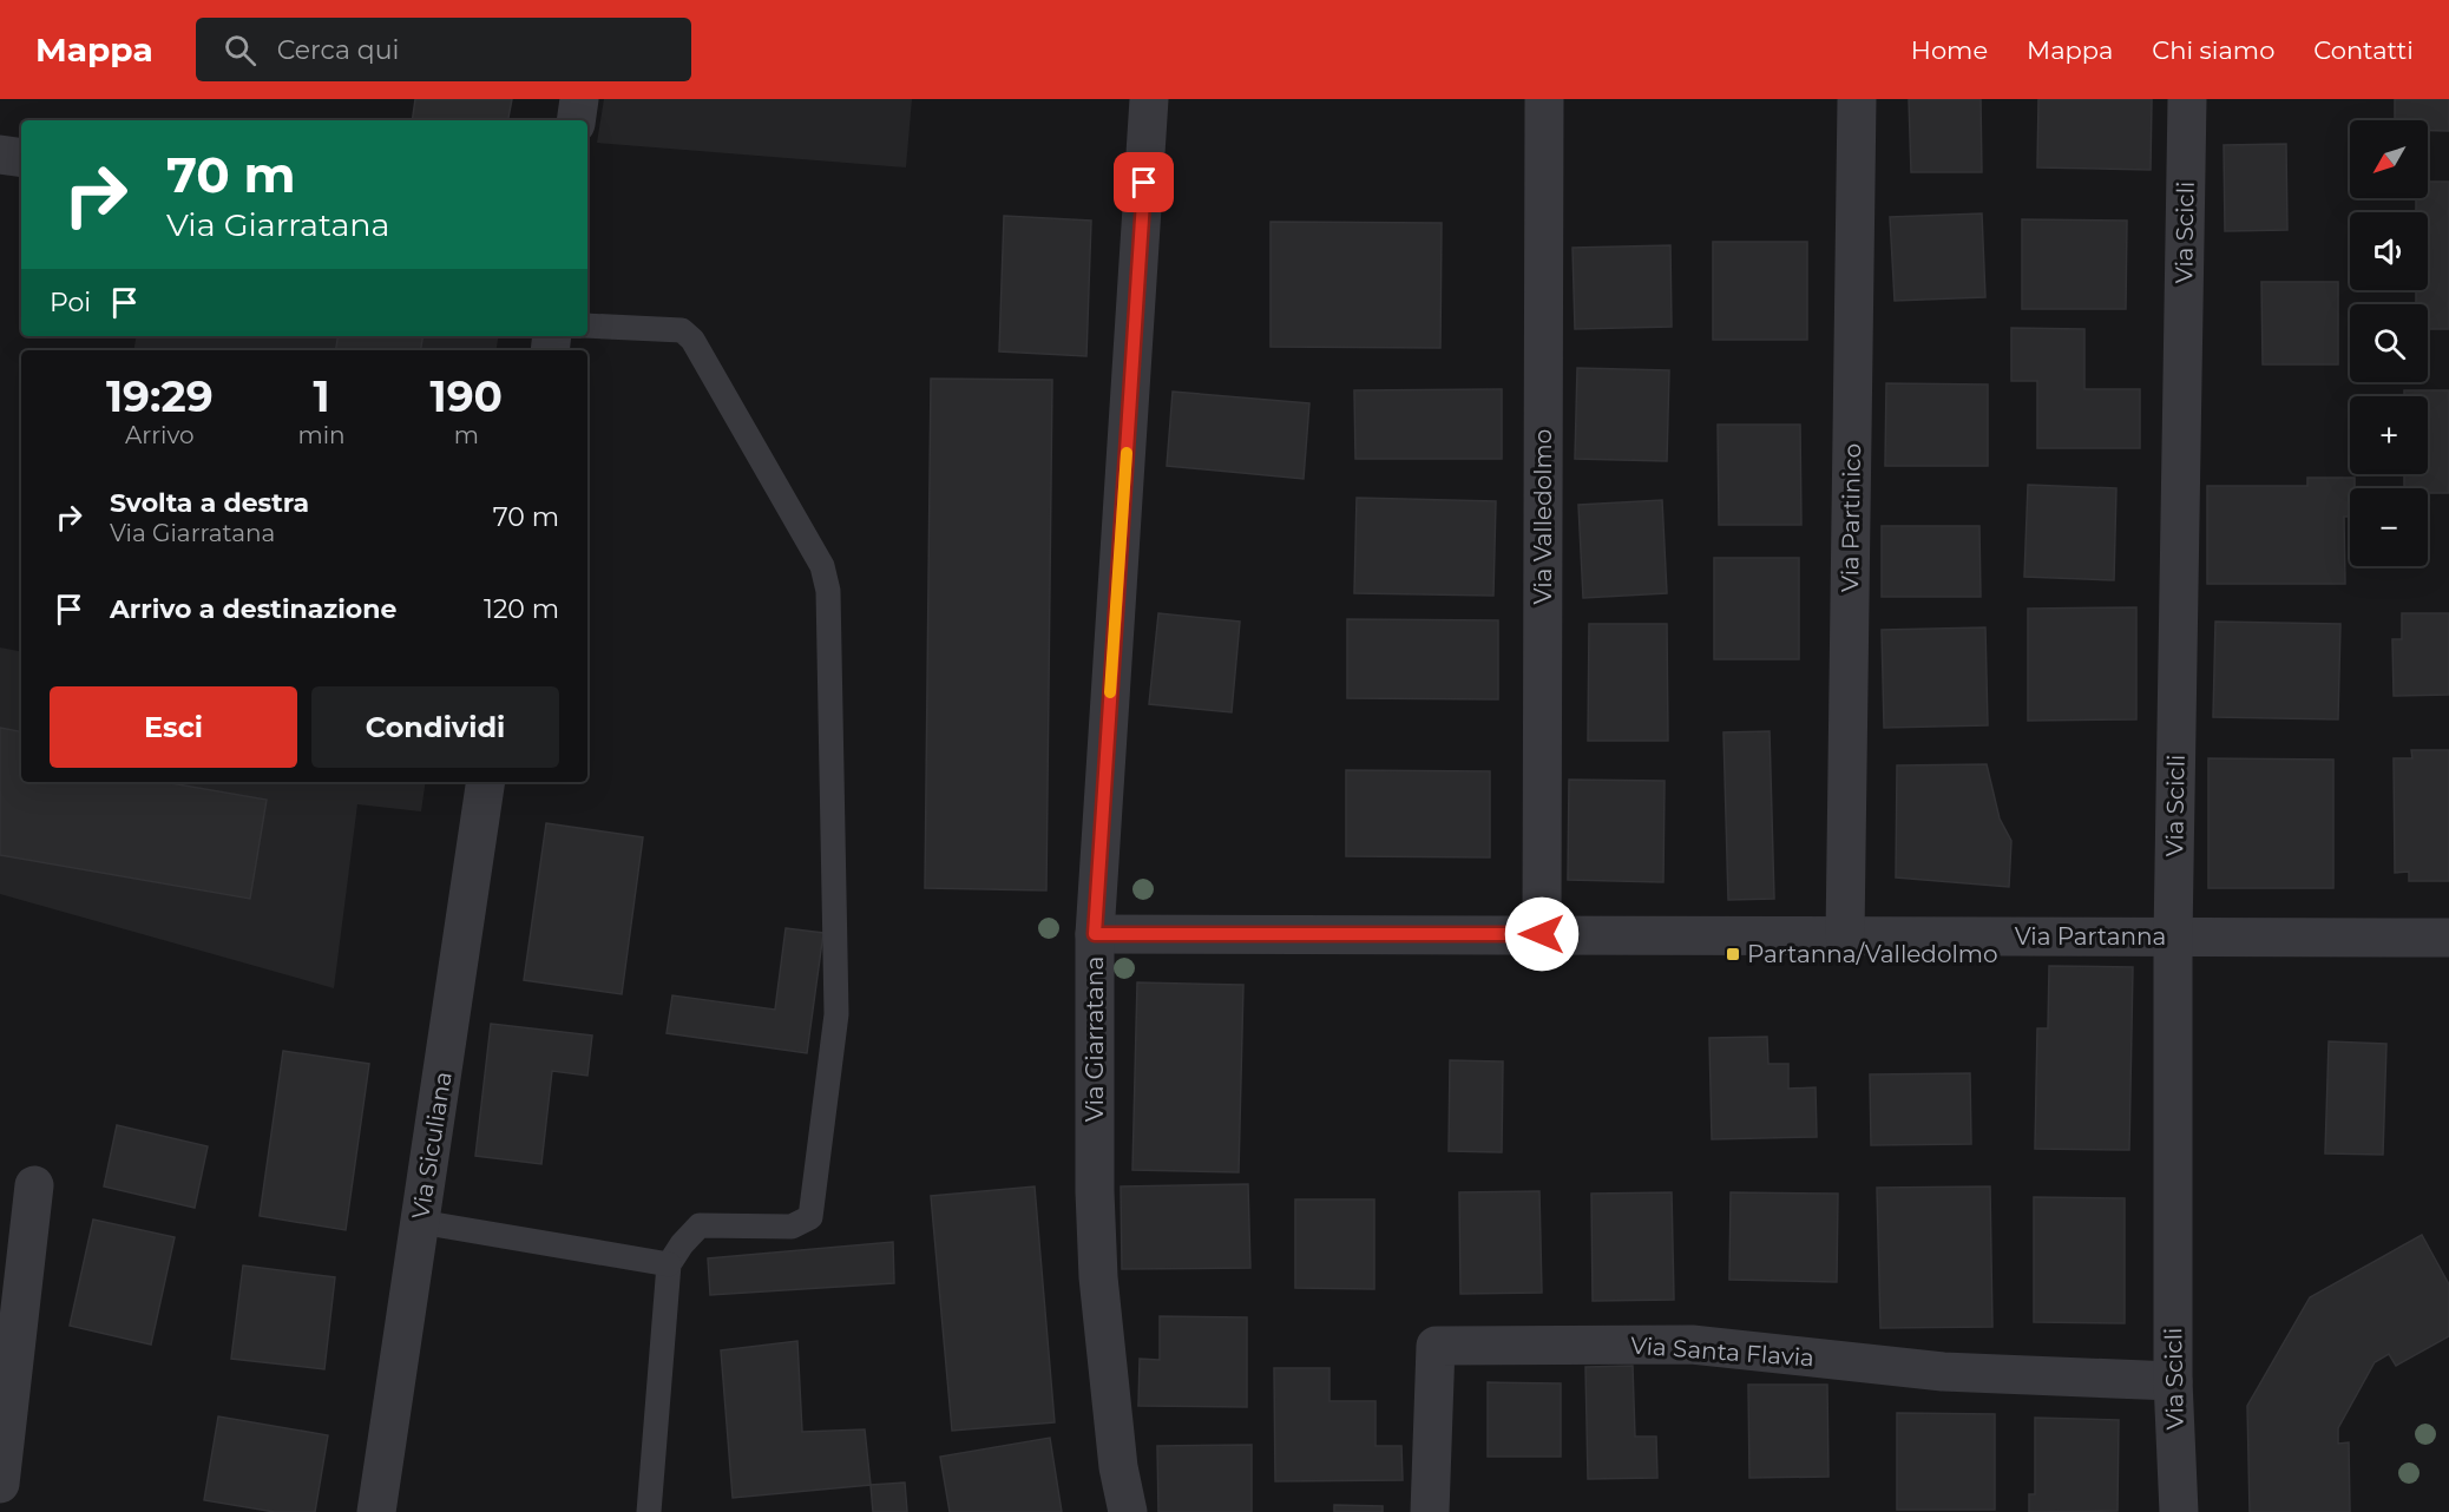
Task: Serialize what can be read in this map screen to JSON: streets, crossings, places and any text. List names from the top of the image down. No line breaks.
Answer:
{"streets":{"street":["Via Scicli","Via Valledolmo","Via Partinico","Via Partanna","Via Giarratana","Via Siculiana","Via Santa Flavia"]},"crossings":[["Via Scicli","Via Partanna"],["Via Scicli","Via Santa Flavia"],["Via Valledolmo","Via Partanna"],["Via Partinico","Via Partanna"],["Via Partanna","Via Giarratana"]],"places":{"transit":["Partanna/Valledolmo"]},"north":"bottom left","page":{"header":"Mappa","search":"Cerca qui","nav":["Home","Mappa","Chi siamo","Contatti"],"map_buttons":["+","−"],"turn":["70 m","Via Giarratana"],"then":"Poi","eta":["19:29","Arrivo","1","min","190","m"],"list":[{"name":"Svolta a destra","note":"Via Giarratana","value":"70 m"},{"name":"Arrivo a destinazione","value":"120 m"}],"buttons":["Esci","Condividi"]}}
